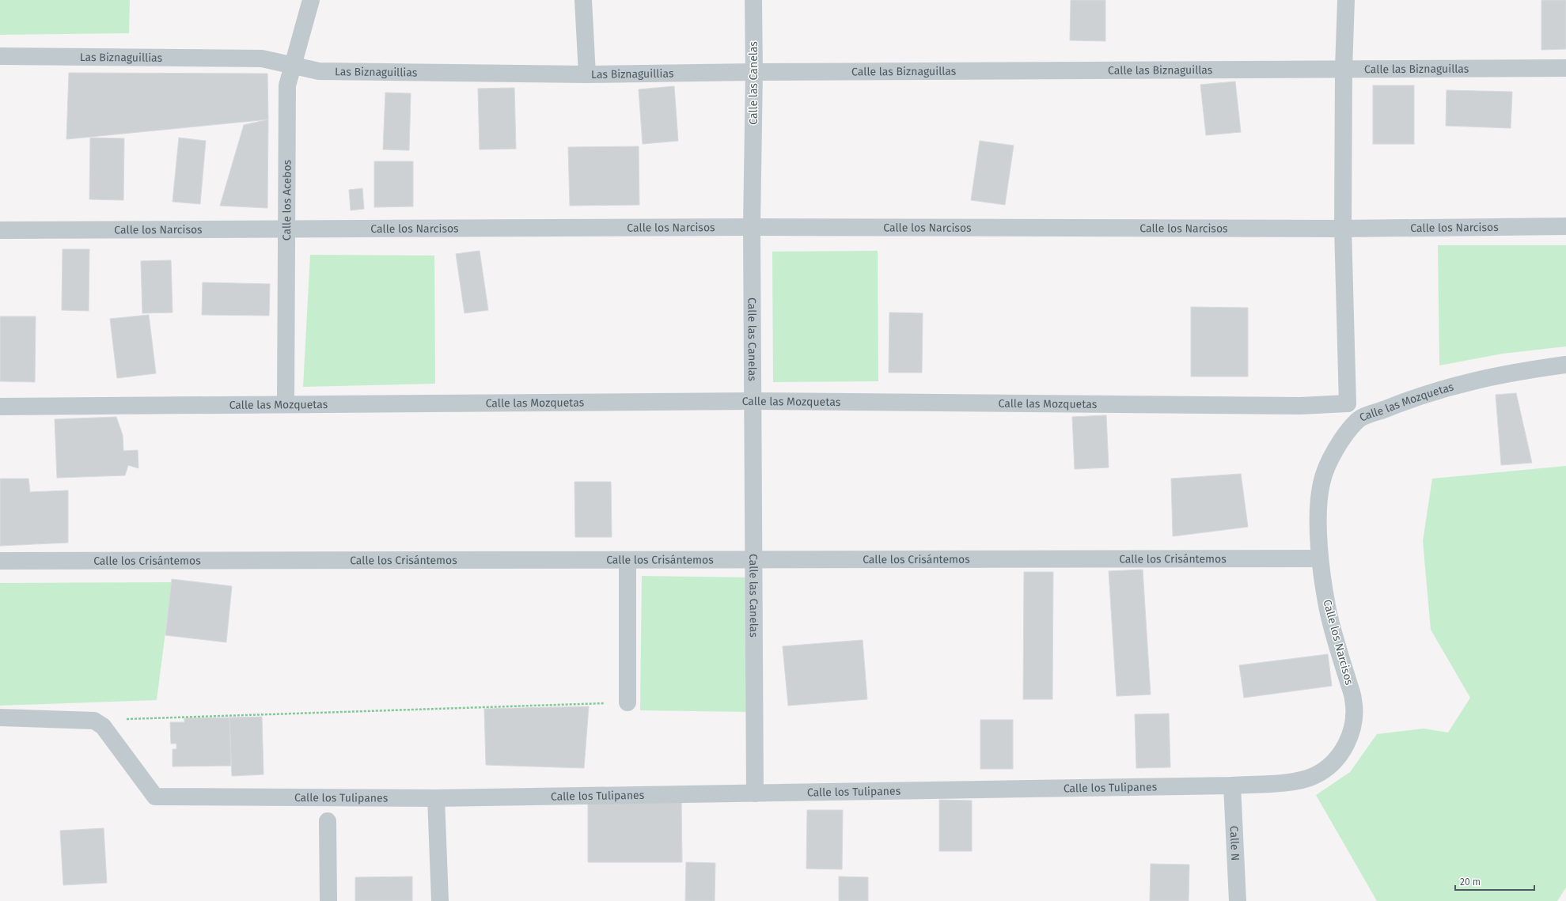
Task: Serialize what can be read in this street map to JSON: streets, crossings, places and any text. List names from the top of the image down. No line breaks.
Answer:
{"streets":{"street":["Las Biznaguillias","Calle las Biznaguillas","Calle las Canelas","Calle los Acebos","Calle los Narcisos","Calle las Mozquetas","Calle los Crisántemos","Calle los Tulipanes","Calle N"]},"crossings":[["Las Biznaguillias","Calle las Biznaguillas"],["Las Biznaguillias","Calle las Canelas"],["Las Biznaguillias","Calle los Acebos"],["Calle las Biznaguillas","Calle las Canelas"],["Calle las Canelas","Calle los Narcisos"],["Calle las Canelas","Calle las Mozquetas"],["Calle las Canelas","Calle los Crisántemos"],["Calle las Canelas","Calle los Tulipanes"],["Calle los Acebos","Calle los Narcisos"],["Calle los Acebos","Calle las Mozquetas"],["Calle los Narcisos","Calle las Mozquetas"],["Calle los Narcisos","Calle los Crisántemos"],["Calle los Narcisos","Calle los Tulipanes"],["Calle los Narcisos","Calle N"],["Calle los Tulipanes","Calle N"]],"scale_bar":"20 m"}
